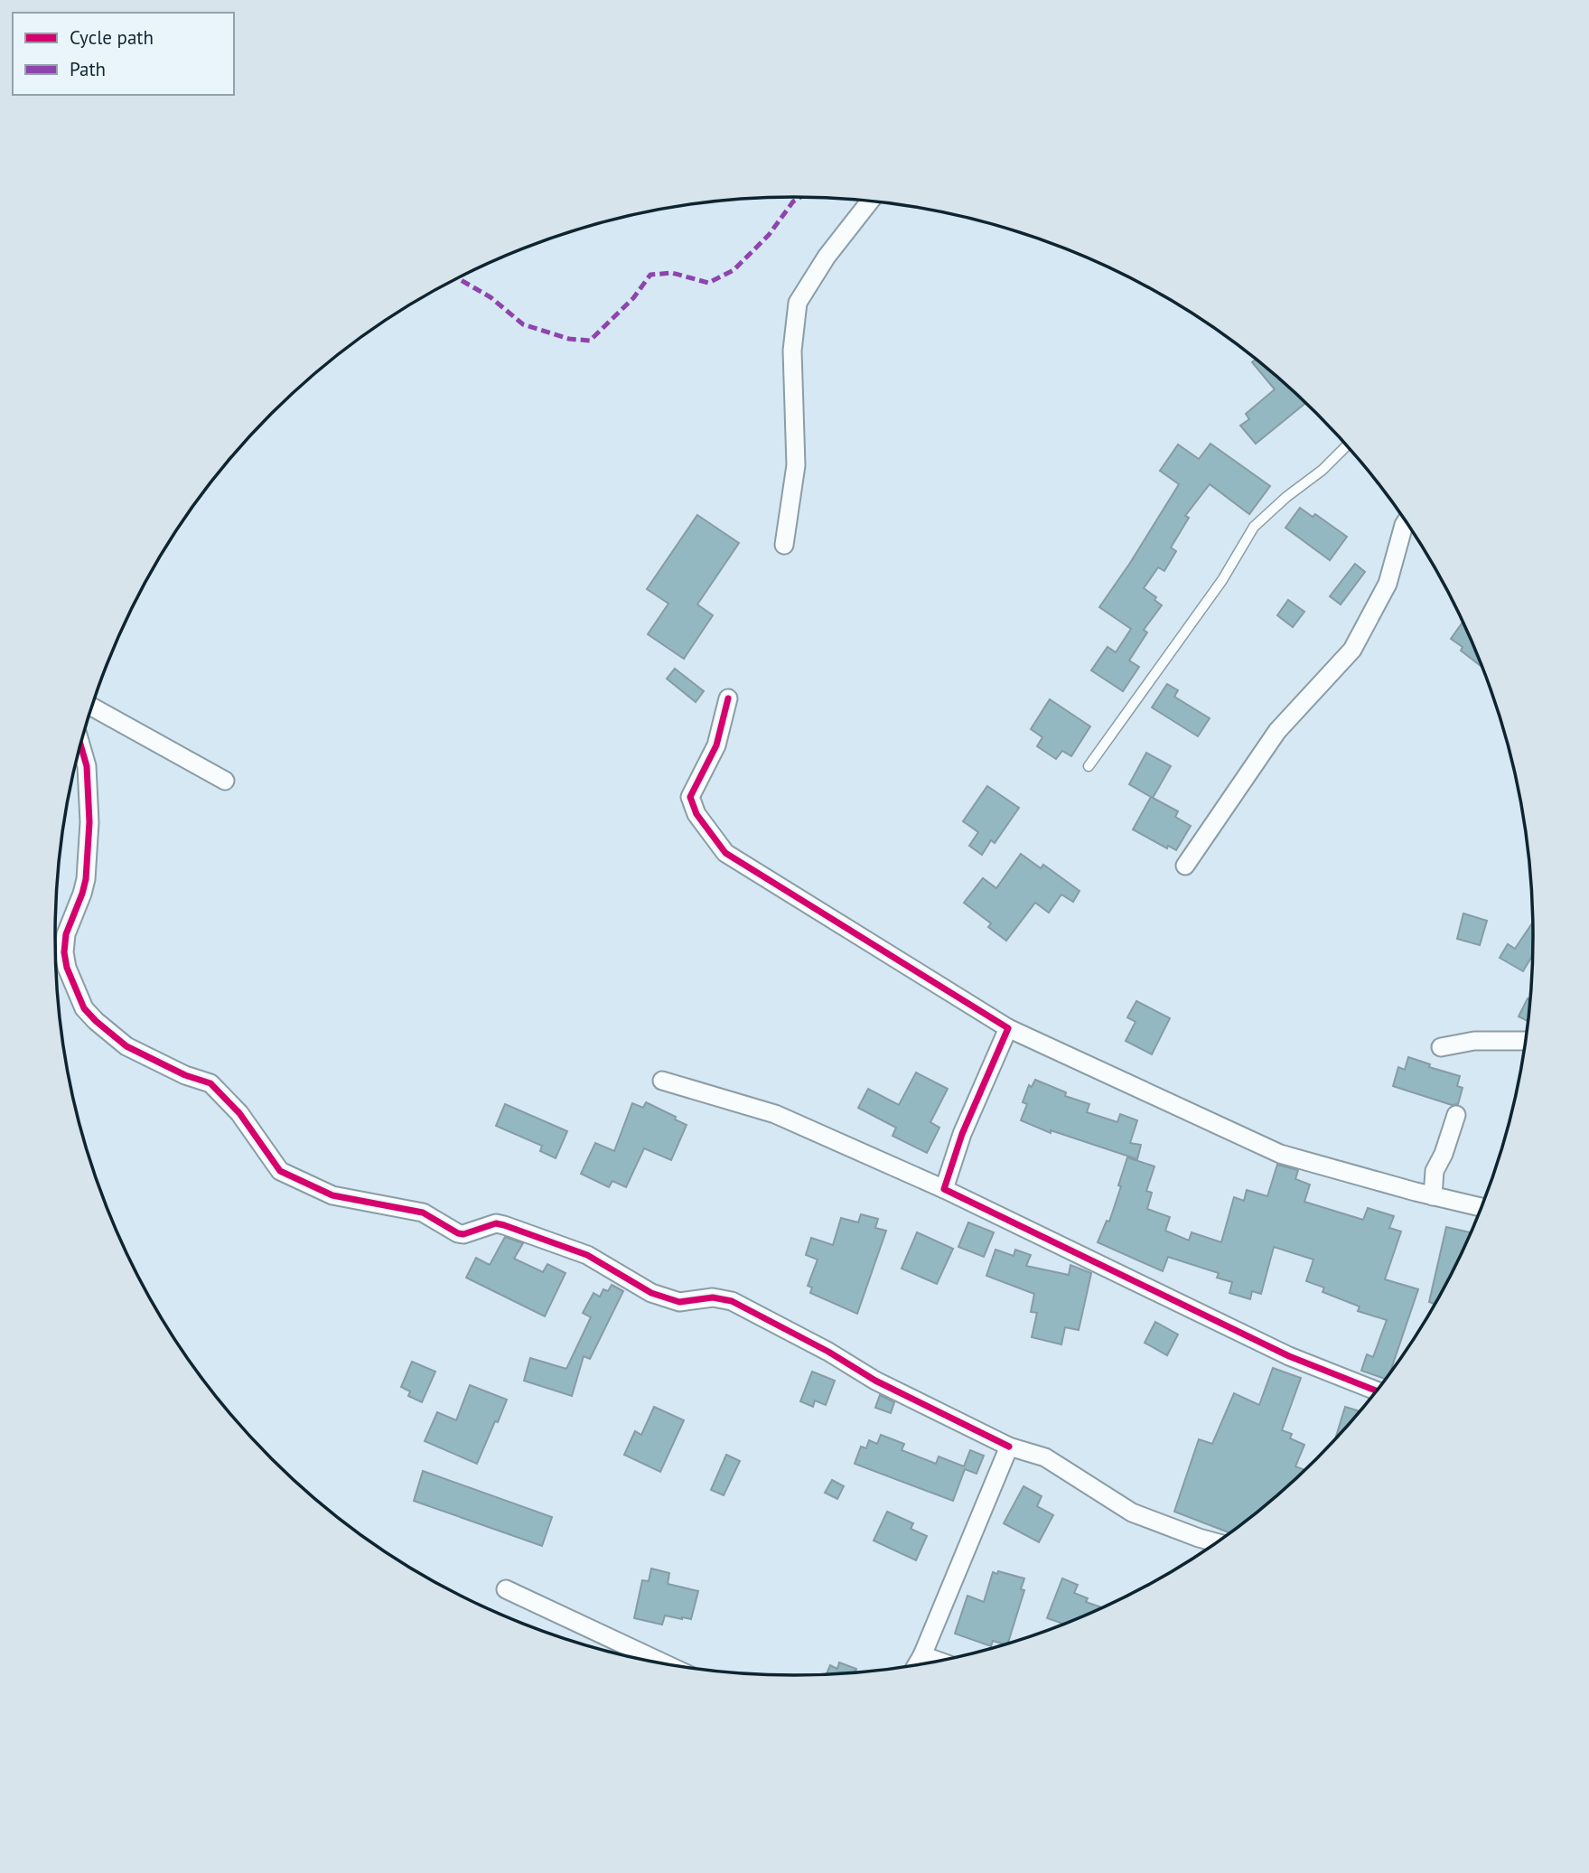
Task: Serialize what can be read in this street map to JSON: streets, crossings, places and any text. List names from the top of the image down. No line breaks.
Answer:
{"legend":["Cycle path","Path"]}
